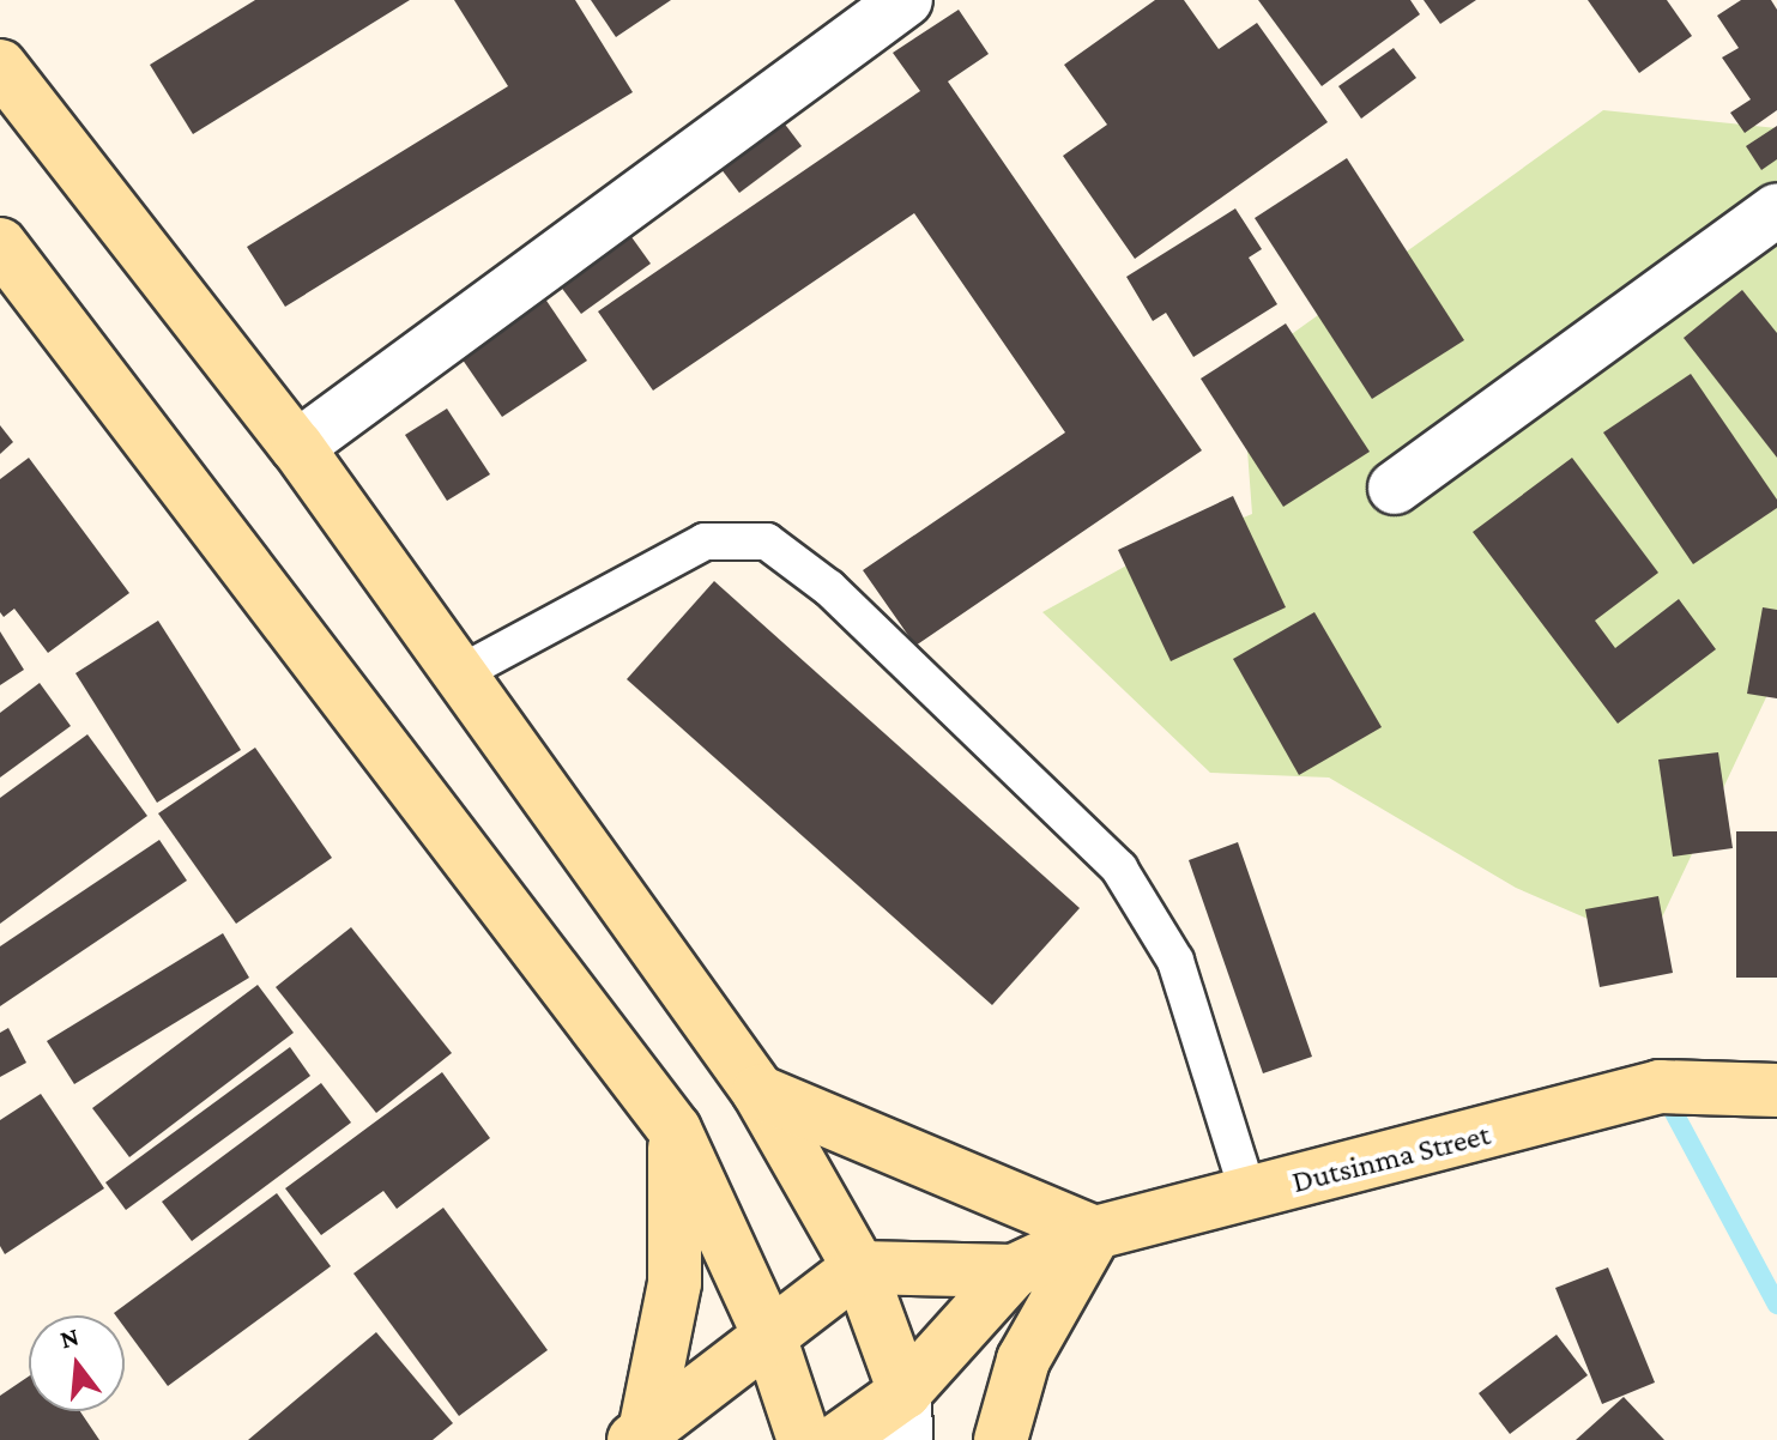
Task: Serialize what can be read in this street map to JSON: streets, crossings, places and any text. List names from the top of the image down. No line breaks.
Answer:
{"streets":{"street":["Dutsinma Street"]},"north":"top"}
